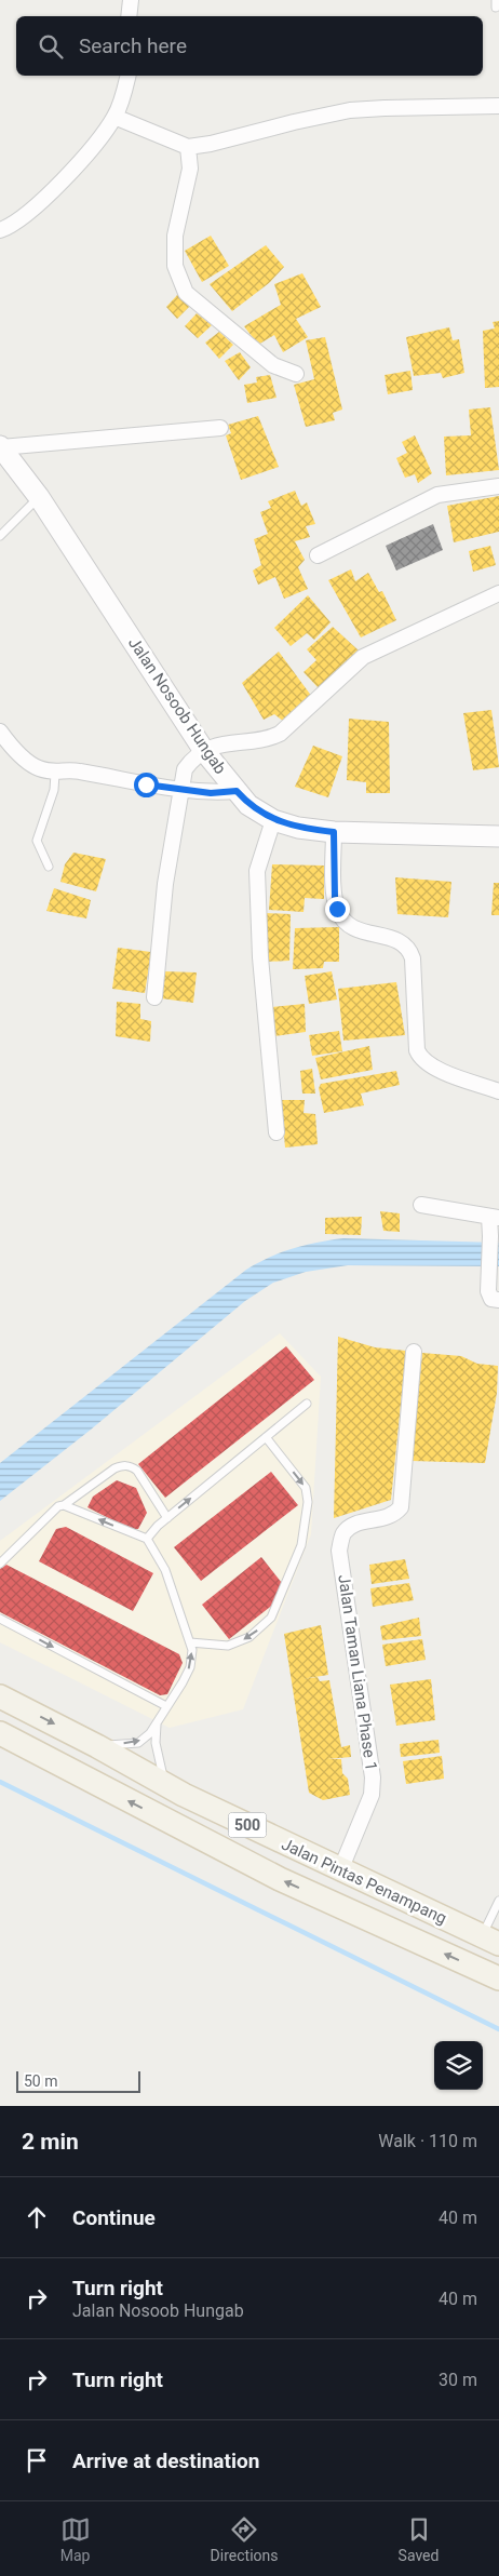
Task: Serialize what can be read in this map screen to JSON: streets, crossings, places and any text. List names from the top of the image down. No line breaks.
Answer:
{"streets":{"main road":["Jalan Nosoob Hungab","500","Jalan Pintas Penampang"],"street":["Jalan Taman Liana Phase 1"]},"crossings":[["Jalan Taman Liana Phase 1","Jalan Pintas Penampang"]],"scale_bar":"50 m","page":{"search":"Search here","scale":"50 m","heading":["2 min","Walk · 110 m"],"list":[["Continue","40 m"],["Turn right","Jalan Nosoob Hungab","40 m"],["Turn right","30 m"],"Arrive at destination"],"nav":["Map","Directions","Saved"]}}
